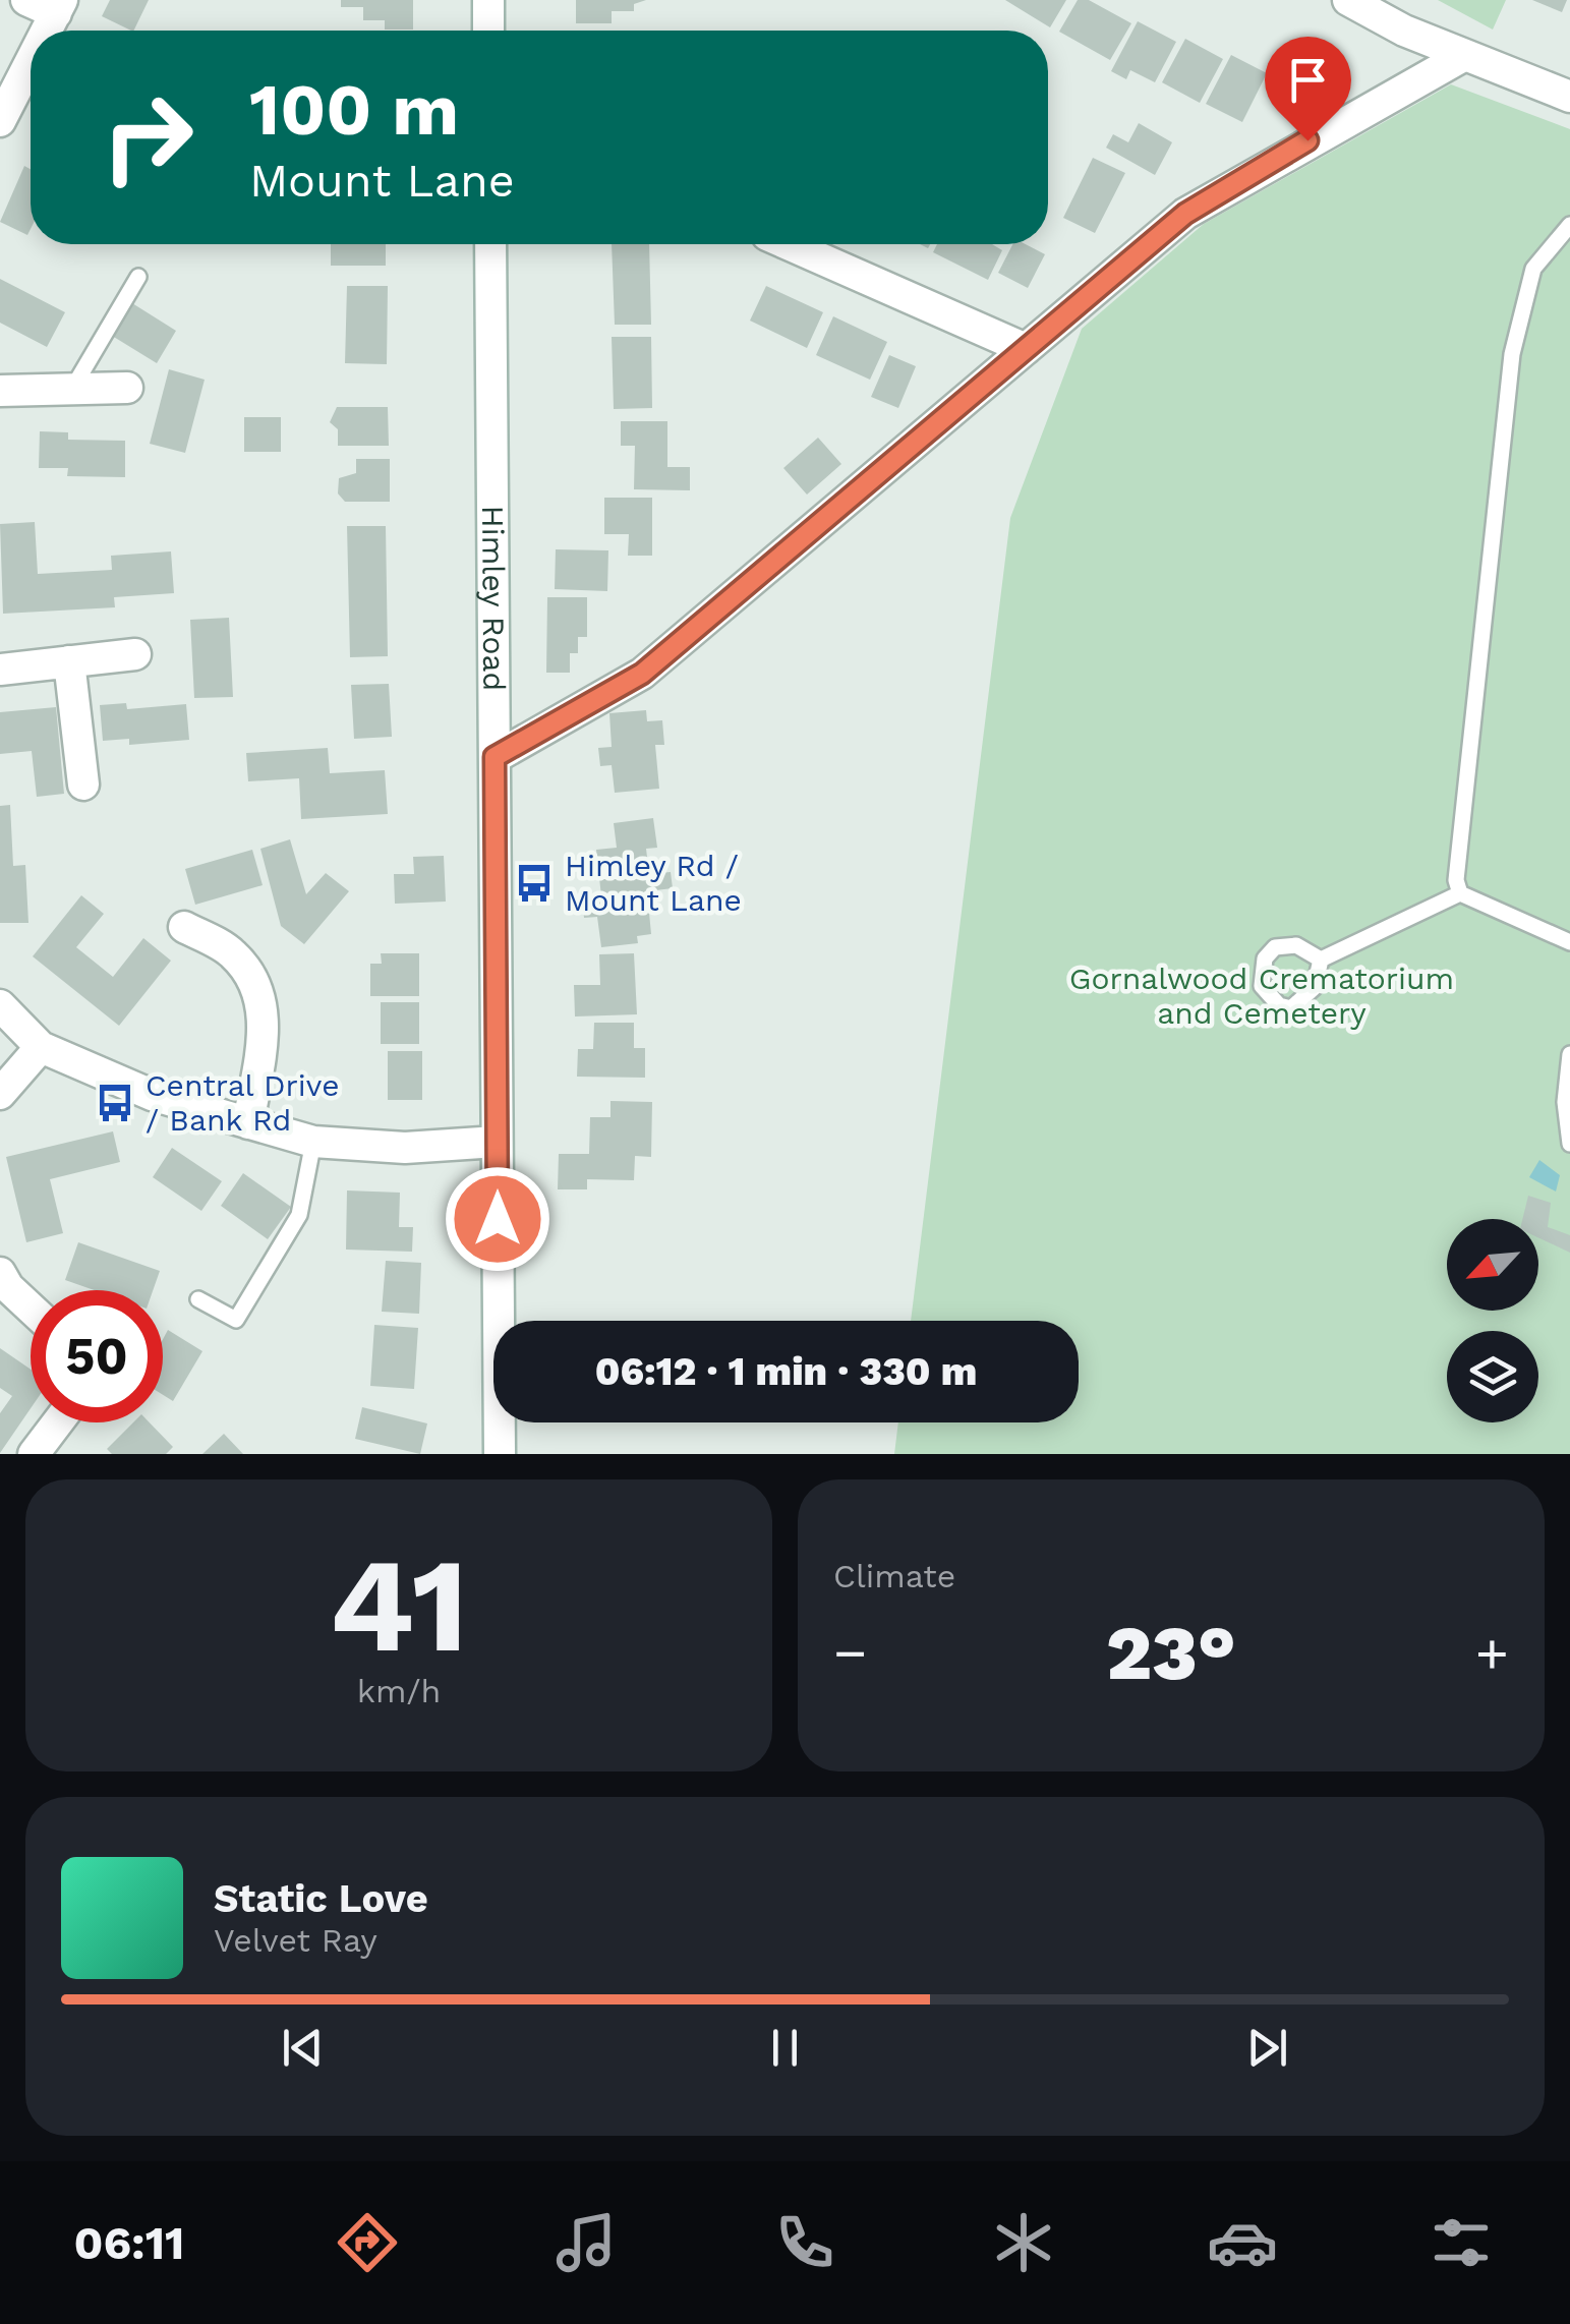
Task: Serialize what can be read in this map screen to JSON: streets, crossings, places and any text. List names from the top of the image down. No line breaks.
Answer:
{"streets":{"street":["Himley Road"]},"parks":["Gornalwood Crematorium and Cemetery"],"places":{"bus stop":["Himley Rd / Mount Lane","Central Drive / Bank Rd"]},"north":"bottom left","page":{"turn":["100 m","Mount Lane"],"limit":"50","trip":"06:12 · 1 min · 330 m","tile":[["41","km/h"],"Climate"],"heat":["−","23°","+"],"song":["Static Love","Velvet Ray"],"tabs":"06:11"}}
